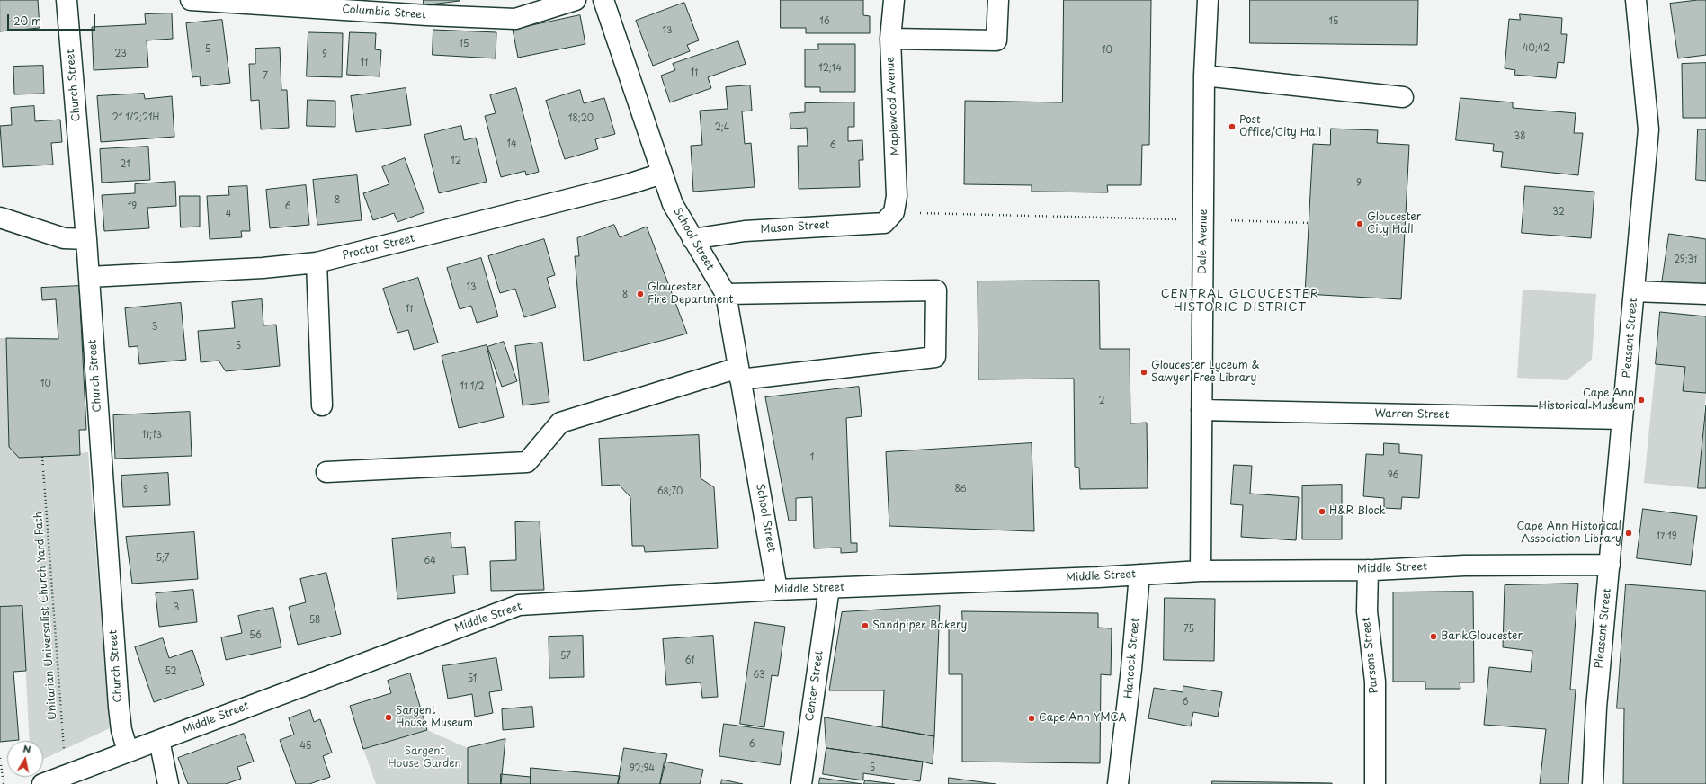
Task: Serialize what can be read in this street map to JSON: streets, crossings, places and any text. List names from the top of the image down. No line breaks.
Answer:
{"streets":{"street":["Columbia Street","Church Street","Maplewood Avenue","Mason Street","School Street","Dale Avenue","Proctor Street","Pleasant Street","Warren Street","Middle Street","Parsons Street","Hancock Street","Center Street"],"path":["Unitarian Universalist Church Yard Path"]},"crossings":[["Church Street","Proctor Street"],["Church Street","Middle Street"],["Maplewood Avenue","Mason Street"],["Mason Street","School Street"],["School Street","Proctor Street"],["School Street","Middle Street"],["Dale Avenue","Warren Street"],["Dale Avenue","Middle Street"],["Pleasant Street","Warren Street"],["Pleasant Street","Middle Street"],["Middle Street","Unitarian Universalist Church Yard Path"],["Middle Street","Parsons Street"],["Middle Street","Hancock Street"],["Middle Street","Center Street"]],"districts":["CENTRAL GLOUCESTER HISTORIC DISTRICT"],"parks":["Sargent House Garden"],"places":["Post Office/City Hall","Gloucester City Hall","Gloucester Fire Department","Gloucester Lyceum & Sawyer Free Library","Cape Ann Historical Museum","H&R Block","Cape Ann Historical Association Library","Sandpiper Bakery","BankGloucester","Sargent House Museum","Cape Ann YMCA"],"house_numbers":["16","15","13","15","40;42","5","10","23","9","11","12;14","11","7","21 1/2;21H","18;20","2;4","38","14","6","12","21","9","8","19","6","32","4","29;31","13","8","11","3","5","10","11 1/2","2","11;13","1","96","86","9","68;70","17;19","5;7","64","3","58","75","56","57","61","52","63","51","6","6","45","5","92;94"],"scale_bar":"20 m","north":"top"}
